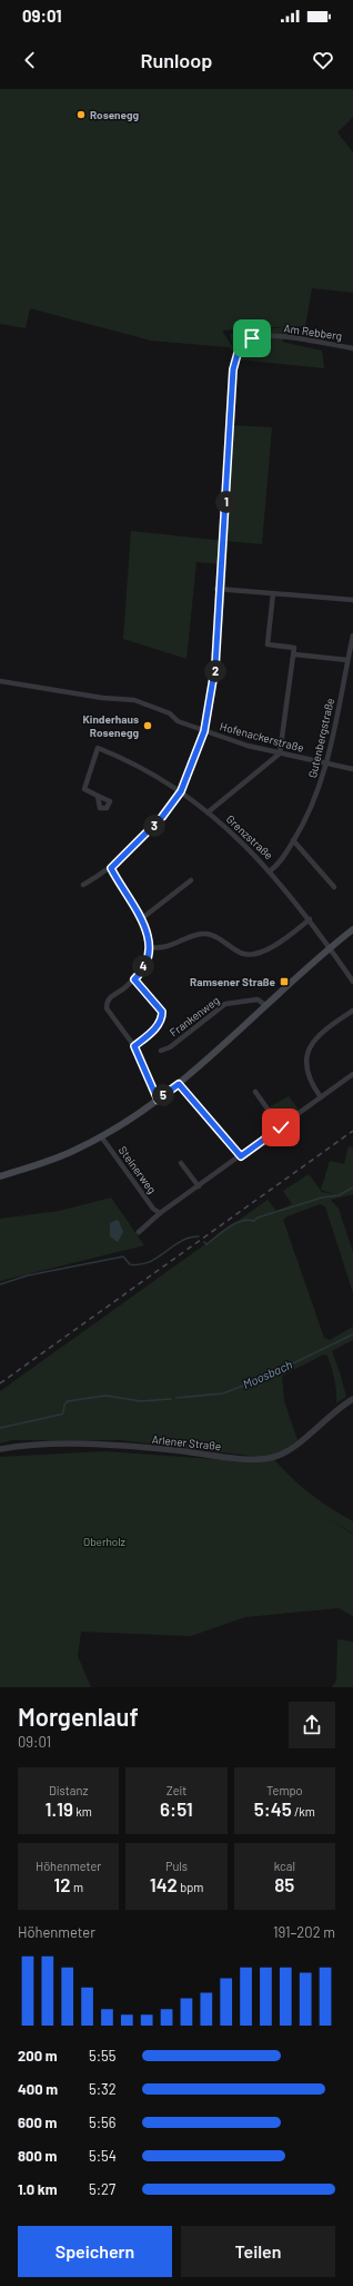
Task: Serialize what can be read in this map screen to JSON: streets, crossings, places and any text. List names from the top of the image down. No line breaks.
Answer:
{"streets":{"street":["Am Rebberg","Hofenackerstraße","Gutenbergstraße","Grenzstraße","Frankenweg","Steinerweg","Arlener Straße"]},"crossings":[["Hofenackerstraße","Gutenbergstraße"],["Gutenbergstraße","Grenzstraße"]],"water":["Moosbach"],"parks":["Oberholz"],"places":{"other":["Rosenegg","Kinderhaus Rosenegg"],"transit":["Ramsener Straße"]},"page":{"status":"09:01","header":"Runloop","pins":["1","2","3","4","5"],"heading":["Morgenlauf","09:01"],"stats":[["Distanz","1.19 km"],["Zeit","6:51"],["Tempo","5:45 /km"],["Höhenmeter","12 m"],["Puls","142 bpm"],["kcal","85"]],"chart":["Höhenmeter","191–202 m"],"list":[{"name":"200 m","note":"5:55"},{"name":"400 m","note":"5:32"},{"name":"600 m","note":"5:56"},{"name":"800 m","note":"5:54"},{"name":"1.0 km","note":"5:27"}],"buttons":["Speichern","Teilen"]}}
